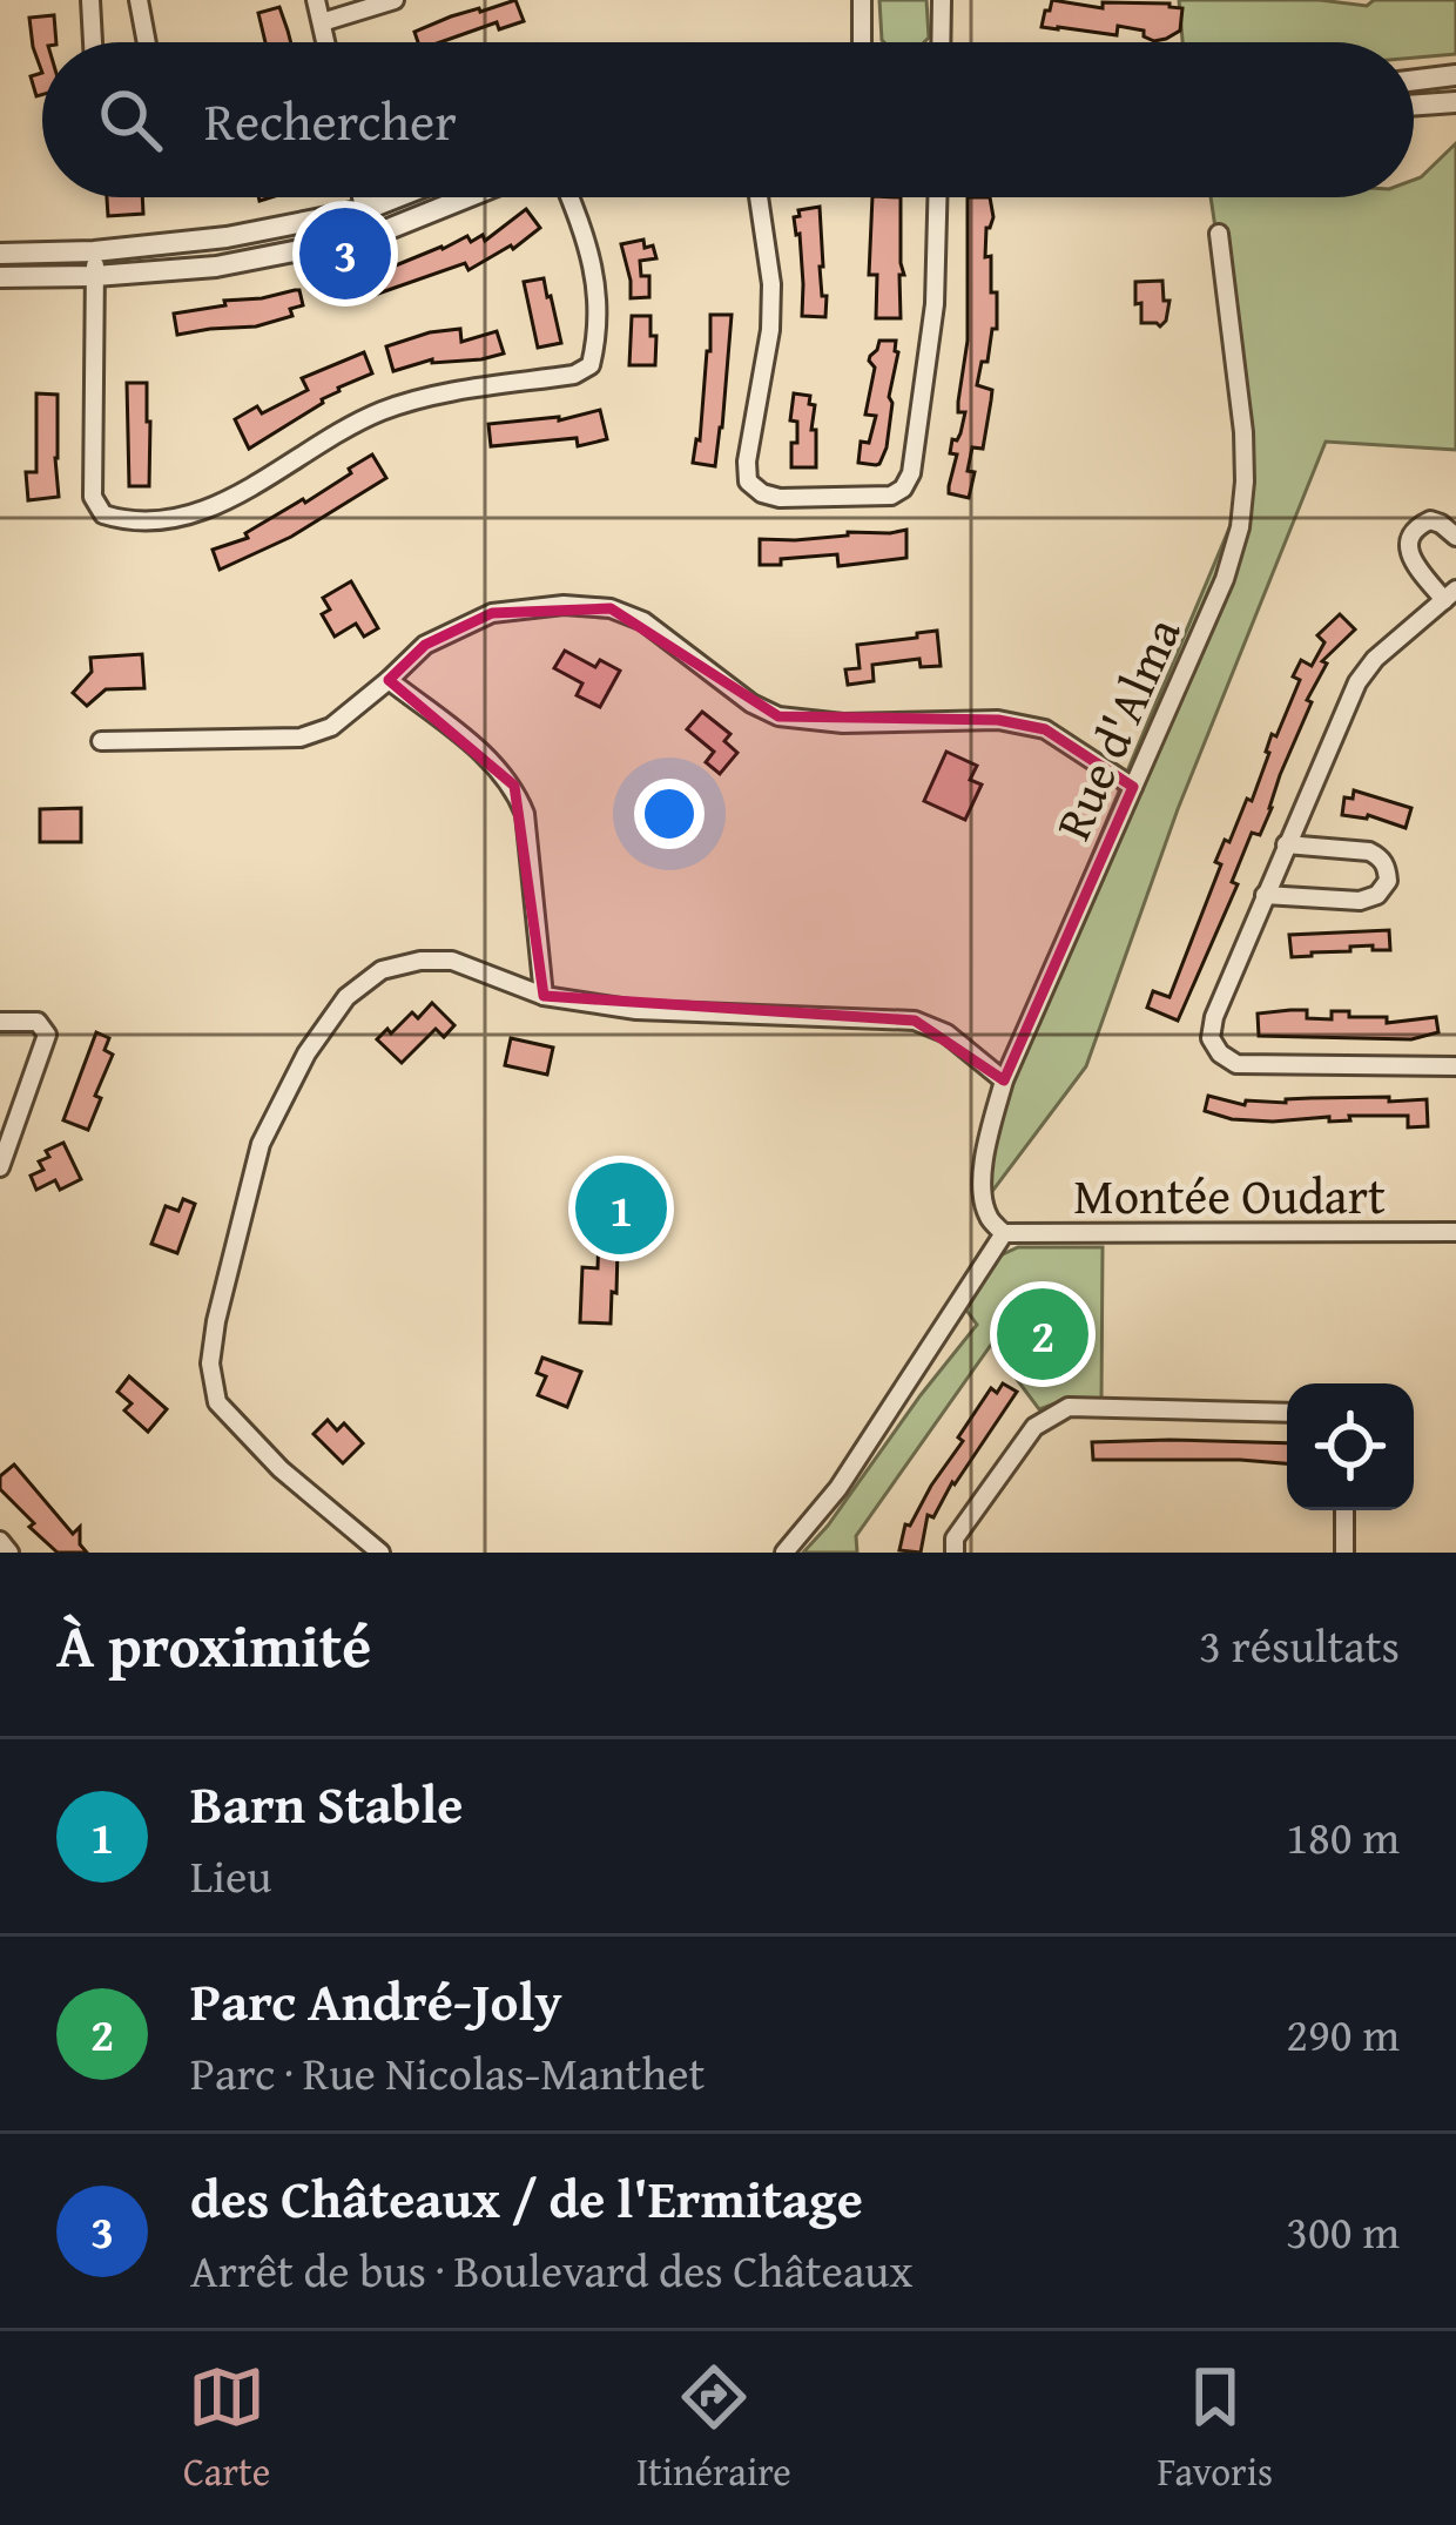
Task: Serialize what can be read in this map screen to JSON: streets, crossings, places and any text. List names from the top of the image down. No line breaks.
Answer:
{"streets":{"street":["Rue d'Alma","Montée Oudart"]},"crossings":[["Rue d'Alma","Montée Oudart"]],"page":{"search":"Rechercher","pins":["3","1","2"],"heading":["À proximité","3 résultats"],"list":[{"mark":"1","name":"Barn Stable","note":"Lieu","value":"180 m"},{"mark":"2","name":"Parc André-Joly","note":"Parc · Rue Nicolas-Manthet","value":"290 m"},{"mark":"3","name":"des Châteaux / de l'Ermitage","note":"Arrêt de bus · Boulevard des Châteaux","value":"300 m"}],"nav":["Carte","Itinéraire","Favoris"]}}
